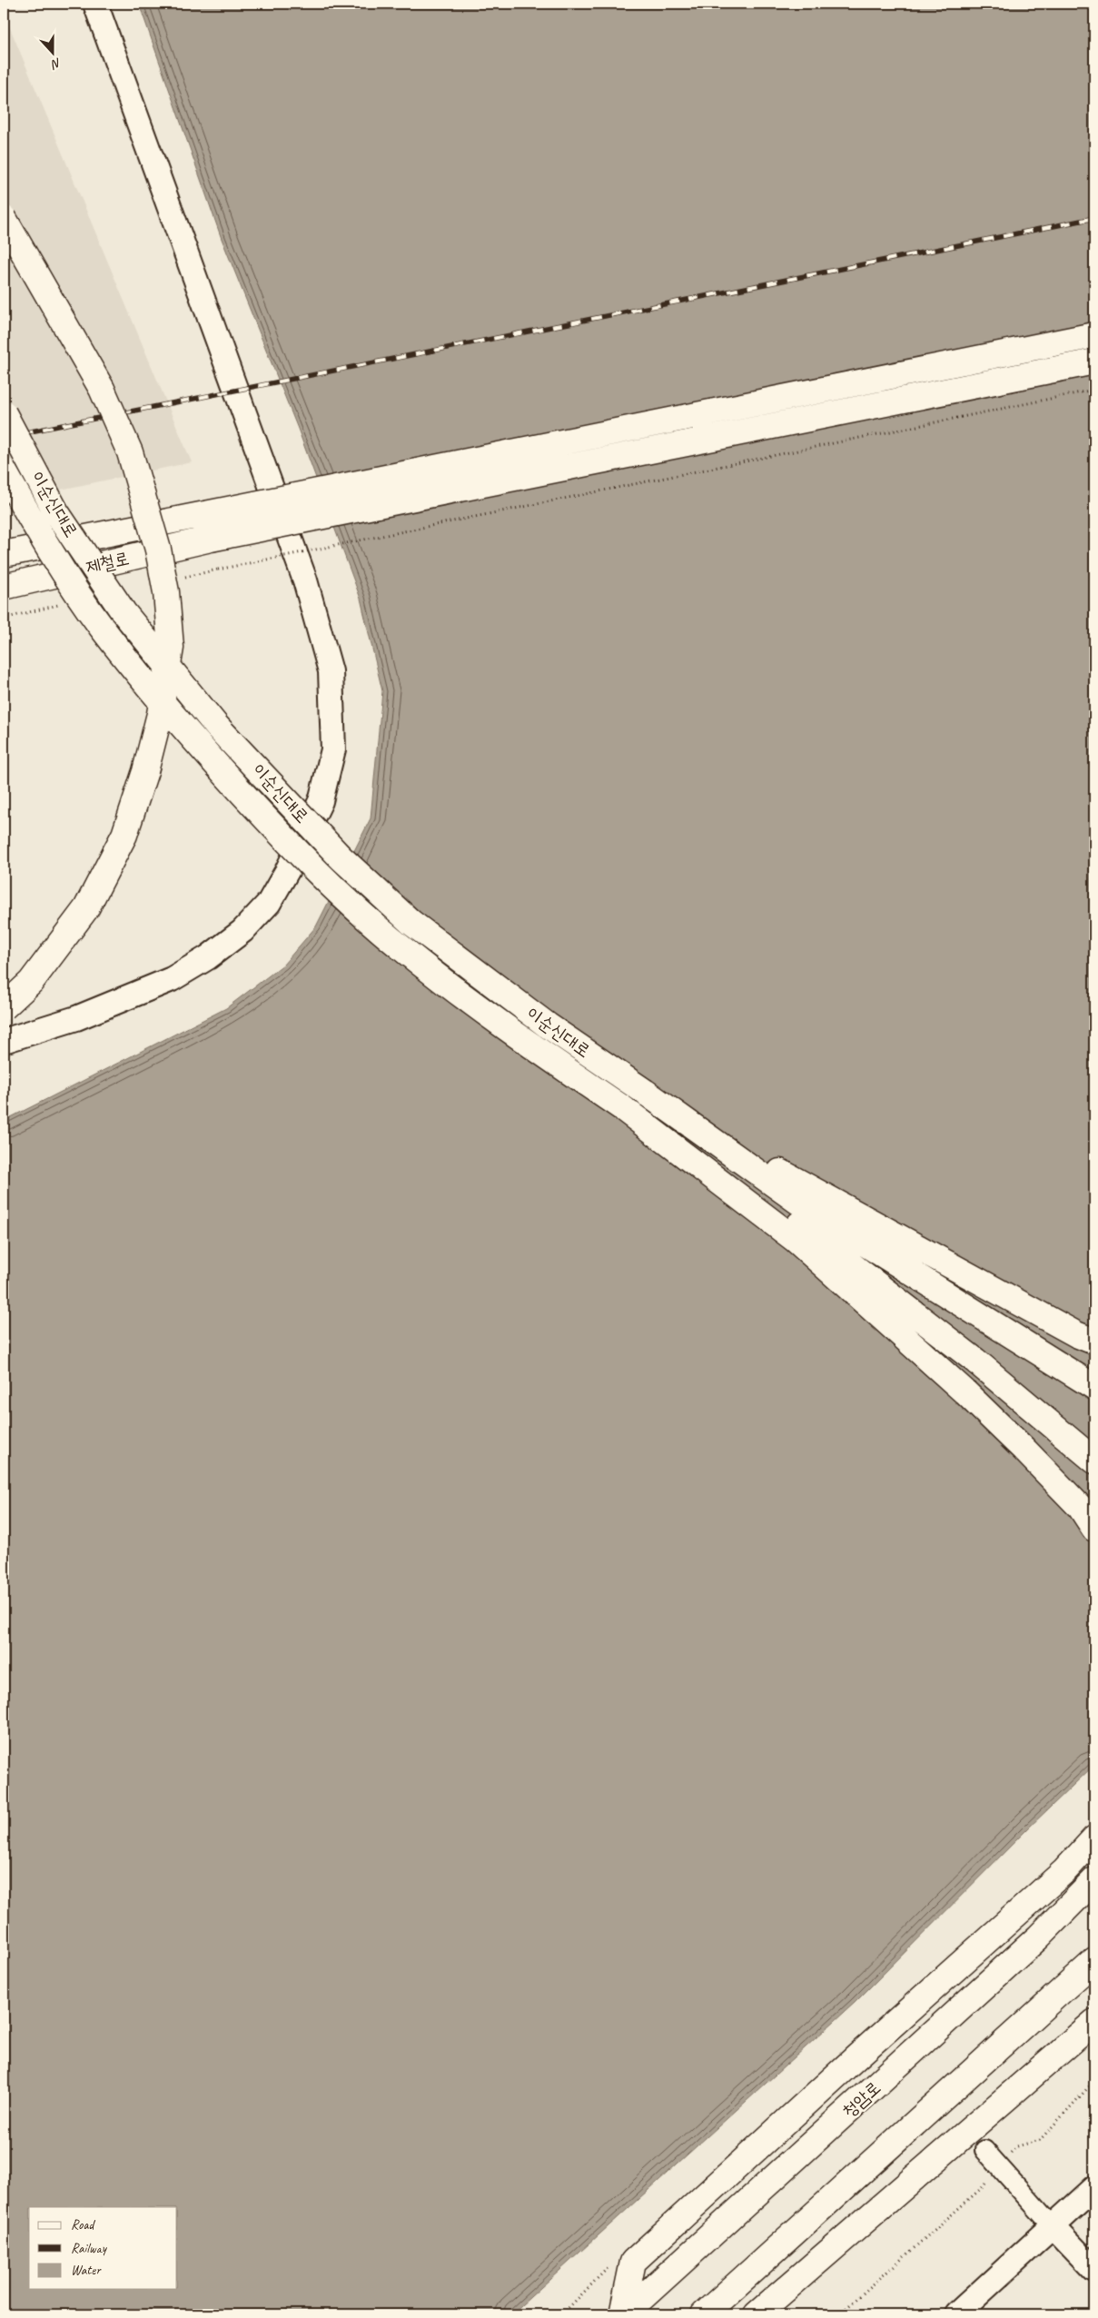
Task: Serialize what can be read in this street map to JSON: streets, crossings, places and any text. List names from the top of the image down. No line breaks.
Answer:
{"streets":{"main road":["이순신대로","제철로","청암로"]},"legend":["Road","Railway","Water"],"north":"bottom"}
